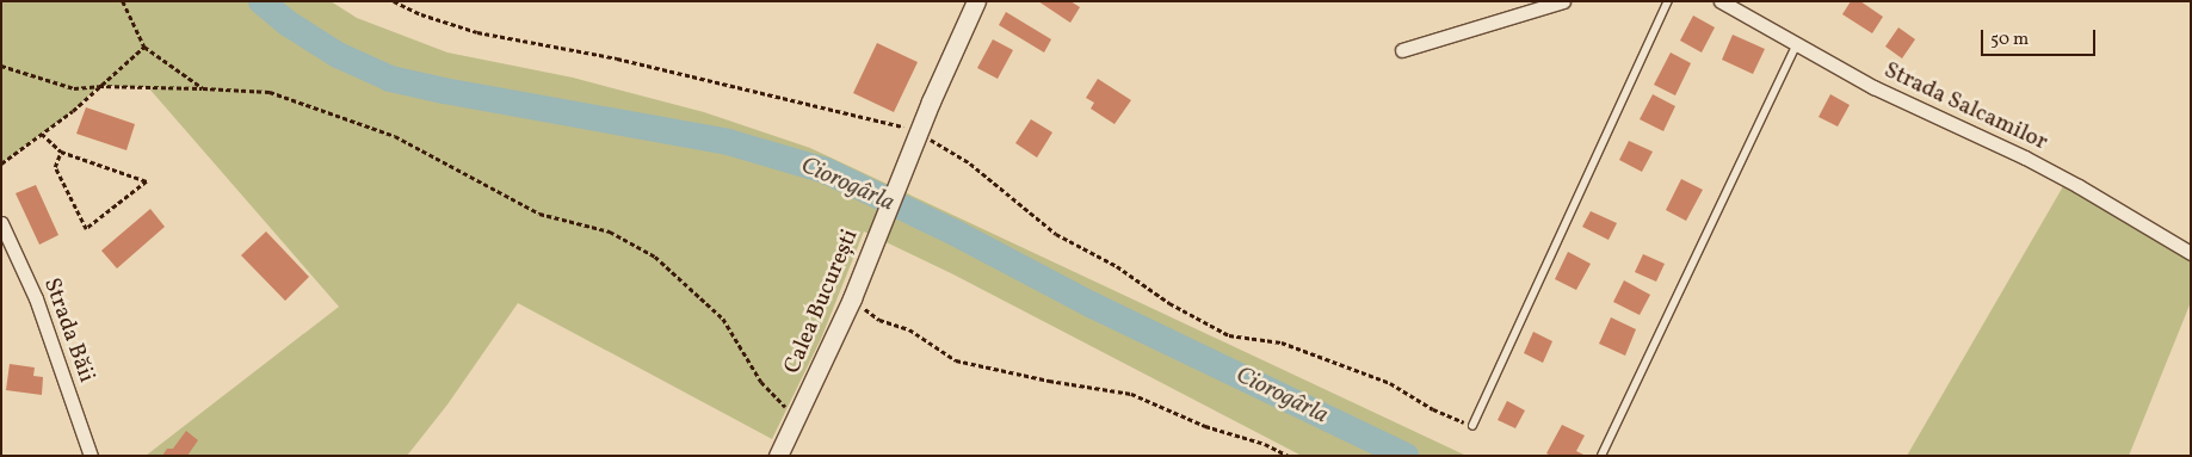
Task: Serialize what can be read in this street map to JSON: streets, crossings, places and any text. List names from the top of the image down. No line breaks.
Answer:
{"streets":{"main road":["Calea București"],"street":["Strada Salcamilor","Strada Băii"]},"water":["Ciorogârla"],"scale_bar":"50 m"}
